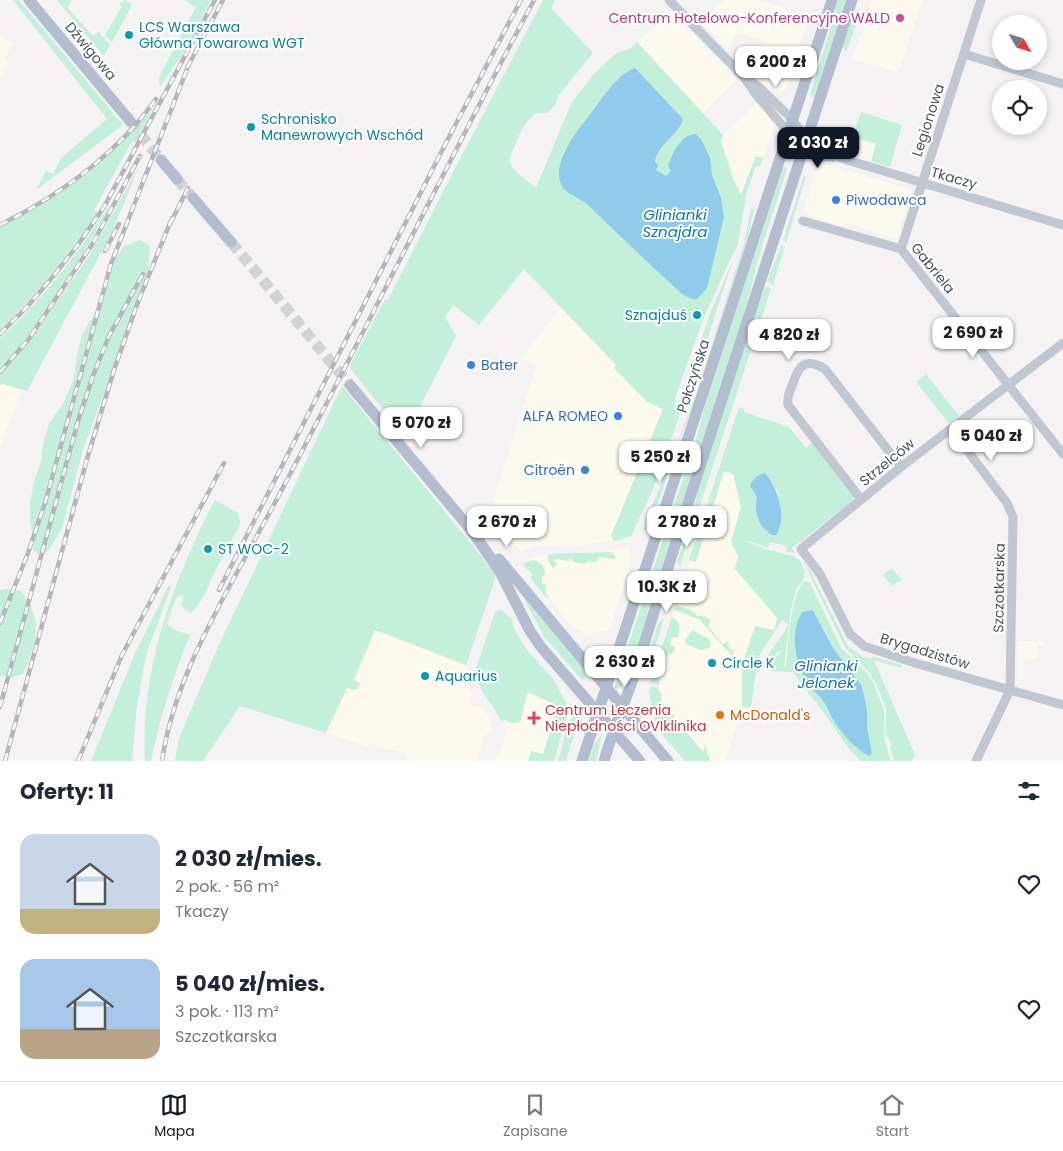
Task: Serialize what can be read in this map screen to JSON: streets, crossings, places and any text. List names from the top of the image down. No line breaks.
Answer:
{"streets":{"main road":["Dźwigowa","Połczyńska"],"street":["Legionowa","Tkaczy","Gabriela","Strzelców","Szczotkarska","Brygadzistów"]},"crossings":[["Legionowa","Tkaczy"],["Legionowa","Gabriela"],["Tkaczy","Połczyńska"],["Gabriela","Strzelców"],["Strzelców","Szczotkarska"],["Strzelców","Brygadzistów"],["Szczotkarska","Brygadzistów"]],"water":["Glinianki Sznajdra","Glinianki Jelonek"],"places":{"other":["Centrum Hotelowo-Konferencyjne WALD","LCS Warszawa Główna Towarowa WGT","Schronisko Manewrowych Wschód","Piwodawca","Sznajduś","Bater","ALFA ROMEO","Citroën","ST WOC-2","Circle K","Aquarius","McDonald's"],"health":["Centrum Leczenia Niepłodności OVIklinika"]},"north":"bottom right","page":{"price":["6 200 zł","2 030 zł","2 690 zł","4 820 zł","5 070 zł","5 040 zł","5 250 zł","2 670 zł","2 780 zł","10.3K zł","2 630 zł"],"heading":"Oferty: 11","list":[{"name":"2 030 zł/mies.","note":"2 pok. · 56 m² · Tkaczy"},{"name":"5 040 zł/mies.","note":"3 pok. · 113 m² · Szczotkarska"}],"tabs":["Mapa","Zapisane","Start"]}}
